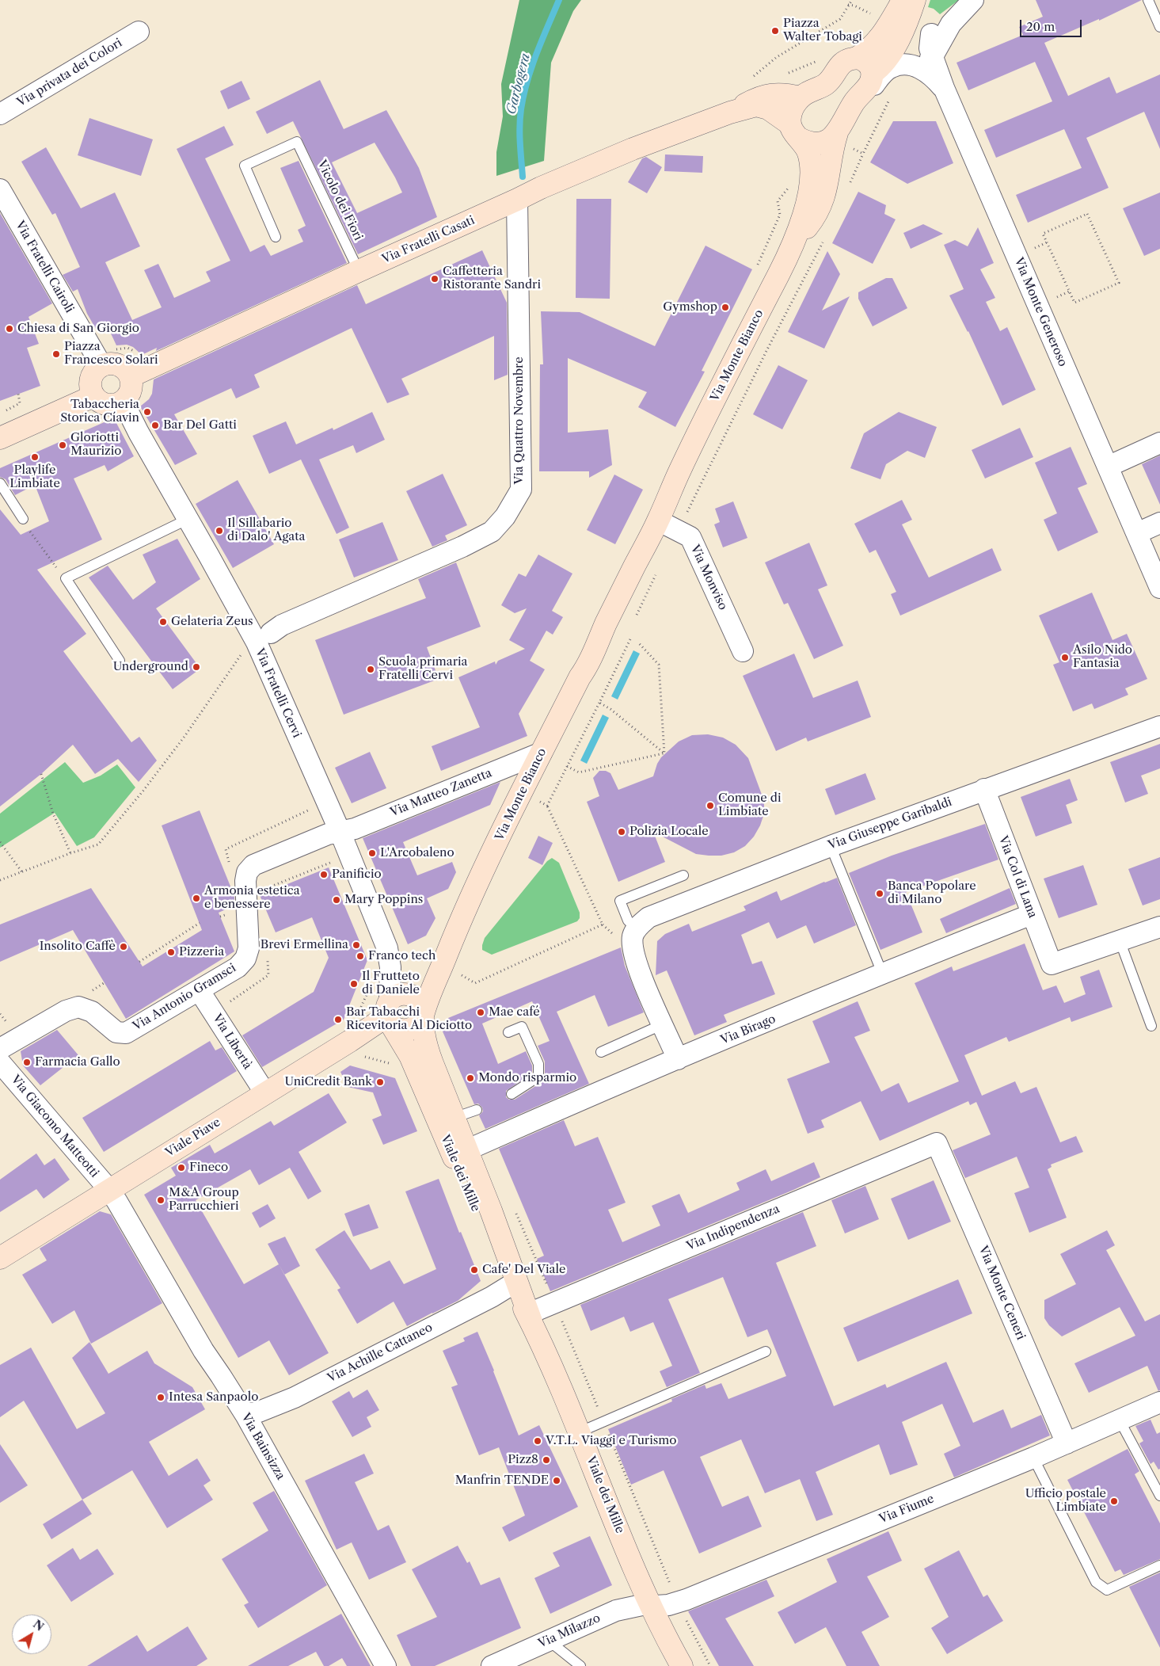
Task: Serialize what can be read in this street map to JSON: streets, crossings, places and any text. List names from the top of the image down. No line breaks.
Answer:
{"streets":{"street":["Via privata dei Colori","Via Fratelli Casati","Via Fratelli Cairoli","Via Monte Generoso","Via Monte Bianco","Via Quattro Novembre","Via Monviso","Via Fratelli Cervi","Via Matteo Zanetta","Via Giuseppe Garibaldi","Via Col di Lana","Via Antonio Gramsci","Via Birago","Via Libertà","Via Giacomo Matteotti","Viale Piave","Viale dei Mille","Via Indipendenza","Via Monte Ceneri","Via Achille Cattaneo","Via Bainsizza","Via Fiume","Via Milazzo"],"lane":["Vicolo dei Fiori"]},"crossings":[["Vicolo dei Fiori","Via Fratelli Casati"],["Via Fratelli Casati","Via Fratelli Cairoli"],["Via Fratelli Casati","Via Monte Bianco"],["Via Fratelli Casati","Via Quattro Novembre"],["Via Fratelli Casati","Via Fratelli Cervi"],["Via Fratelli Cairoli","Via Fratelli Cervi"],["Via Monte Bianco","Via Monviso"],["Via Monte Bianco","Via Matteo Zanetta"],["Via Monte Bianco","Viale Piave"],["Via Quattro Novembre","Via Fratelli Cervi"],["Via Fratelli Cervi","Via Matteo Zanetta"],["Via Fratelli Cervi","Via Antonio Gramsci"],["Via Fratelli Cervi","Viale Piave"],["Via Fratelli Cervi","Viale dei Mille"],["Via Matteo Zanetta","Via Antonio Gramsci"],["Via Giuseppe Garibaldi","Via Col di Lana"],["Via Col di Lana","Via Birago"],["Via Antonio Gramsci","Via Libertà"],["Via Birago","Viale dei Mille"],["Via Libertà","Viale Piave"],["Via Giacomo Matteotti","Viale Piave"],["Via Giacomo Matteotti","Via Bainsizza"],["Viale Piave","Viale dei Mille"],["Viale Piave","Via Bainsizza"],["Viale dei Mille","Via Indipendenza"],["Viale dei Mille","Via Achille Cattaneo"],["Viale dei Mille","Via Fiume"],["Viale dei Mille","Via Milazzo"],["Via Indipendenza","Via Monte Ceneri"],["Via Monte Ceneri","Via Fiume"],["Via Achille Cattaneo","Via Bainsizza"],["Via Fiume","Via Milazzo"]],"water":["Garbogera"],"places":["Piazza Walter Tobagi","Caffetteria Ristorante Sandri","Gymshop","Chiesa di San Giorgio","Piazza Francesco Solari","Tabaccheria Storica Cíavin","Bar Del Gatti","Gloriotti Maurizio","Playlife Limbiate","Il Sillabario di Dalo' Agata","Gelateria Zeus","Asilo Nido Fantasia","Underground","Scuola primaria Fratelli Cervi","Comune di Limbiate","Polizia Locale","L'Arcobaleno","Panificio","Banca Popolare di Milano","Armonia estetica e benessere","Mary Poppins","Brevi Ermellina","Insolito Caffè","Pizzeria","Franco tech","Il Frutteto di Daniele","Mae café","Bar Tabacchi Ricevitoria Al Diciotto","Farmacia Gallo","Mondo risparmio","UniCredit Bank","Fineco","M&A Group Parrucchieri","Cafe' Del Viale","Intesa Sanpaolo","V.T.L. Viaggi e Turismo","Pizz8","Manfrin TENDE","Ufficio postale Limbiate"],"scale_bar":"20 m","north":"top right"}
